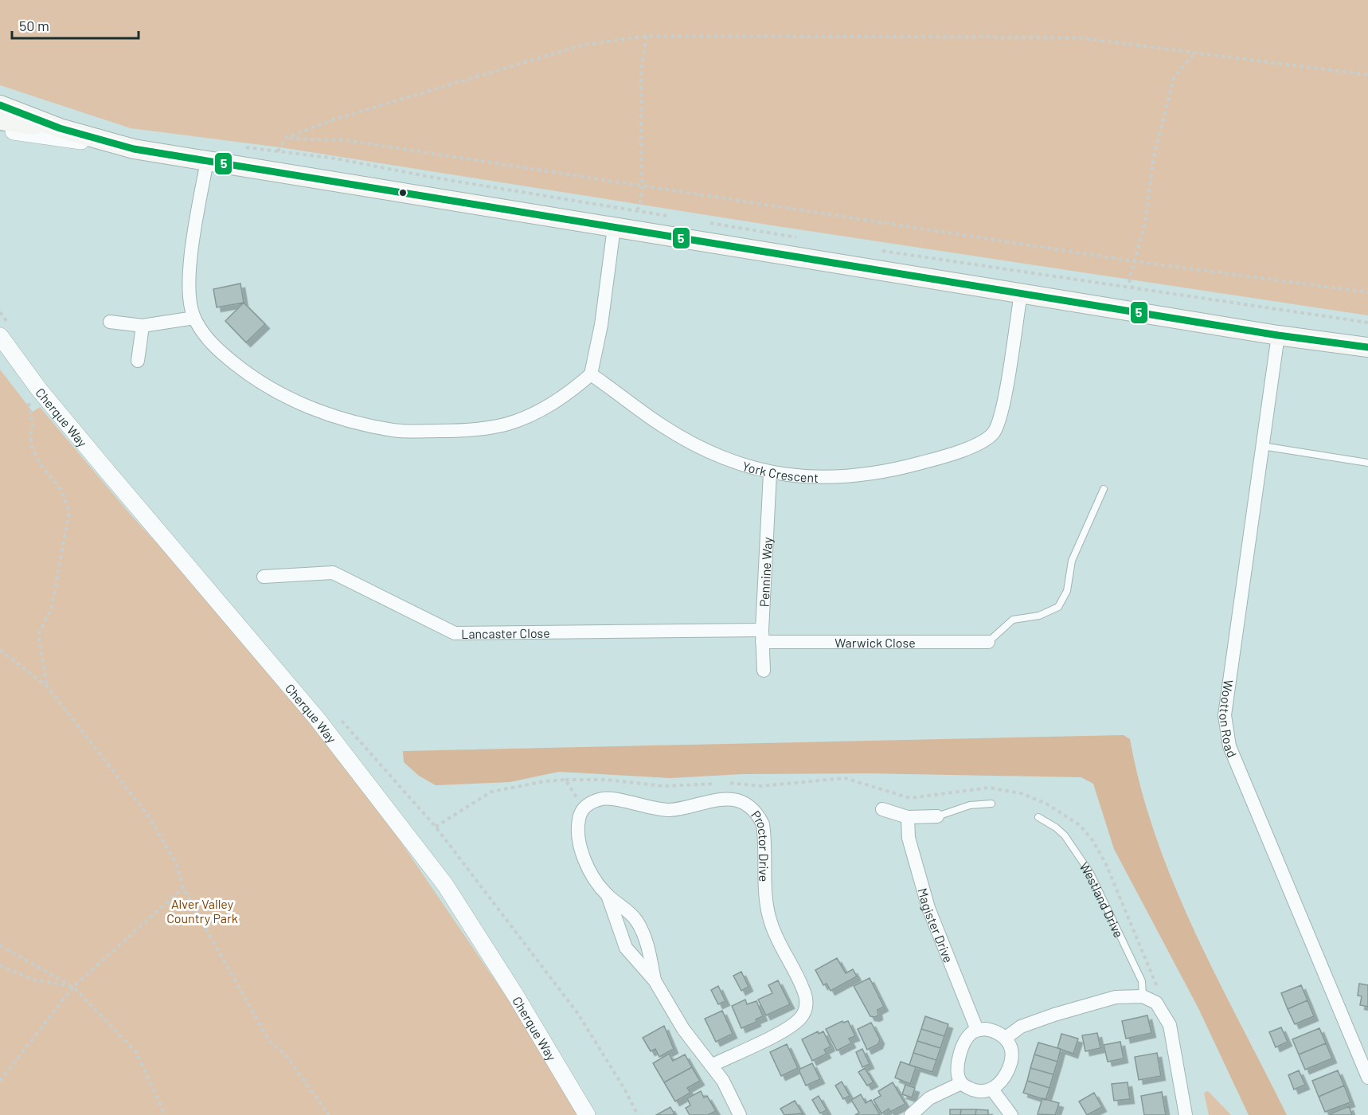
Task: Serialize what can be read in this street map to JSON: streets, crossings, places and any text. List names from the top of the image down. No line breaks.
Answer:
{"streets":{"street":["Cherque Way","York Crescent","Pennine Way","Lancaster Close","Warwick Close","Wootton Road","Proctor Drive","Magister Drive"],"lane":["Westland Drive"]},"crossings":[["York Crescent","Pennine Way"],["Pennine Way","Lancaster Close"],["Pennine Way","Warwick Close"],["Lancaster Close","Warwick Close"]],"parks":["Alver Valley Country Park"],"lines":["transit line 5"],"scale_bar":"50 m"}
